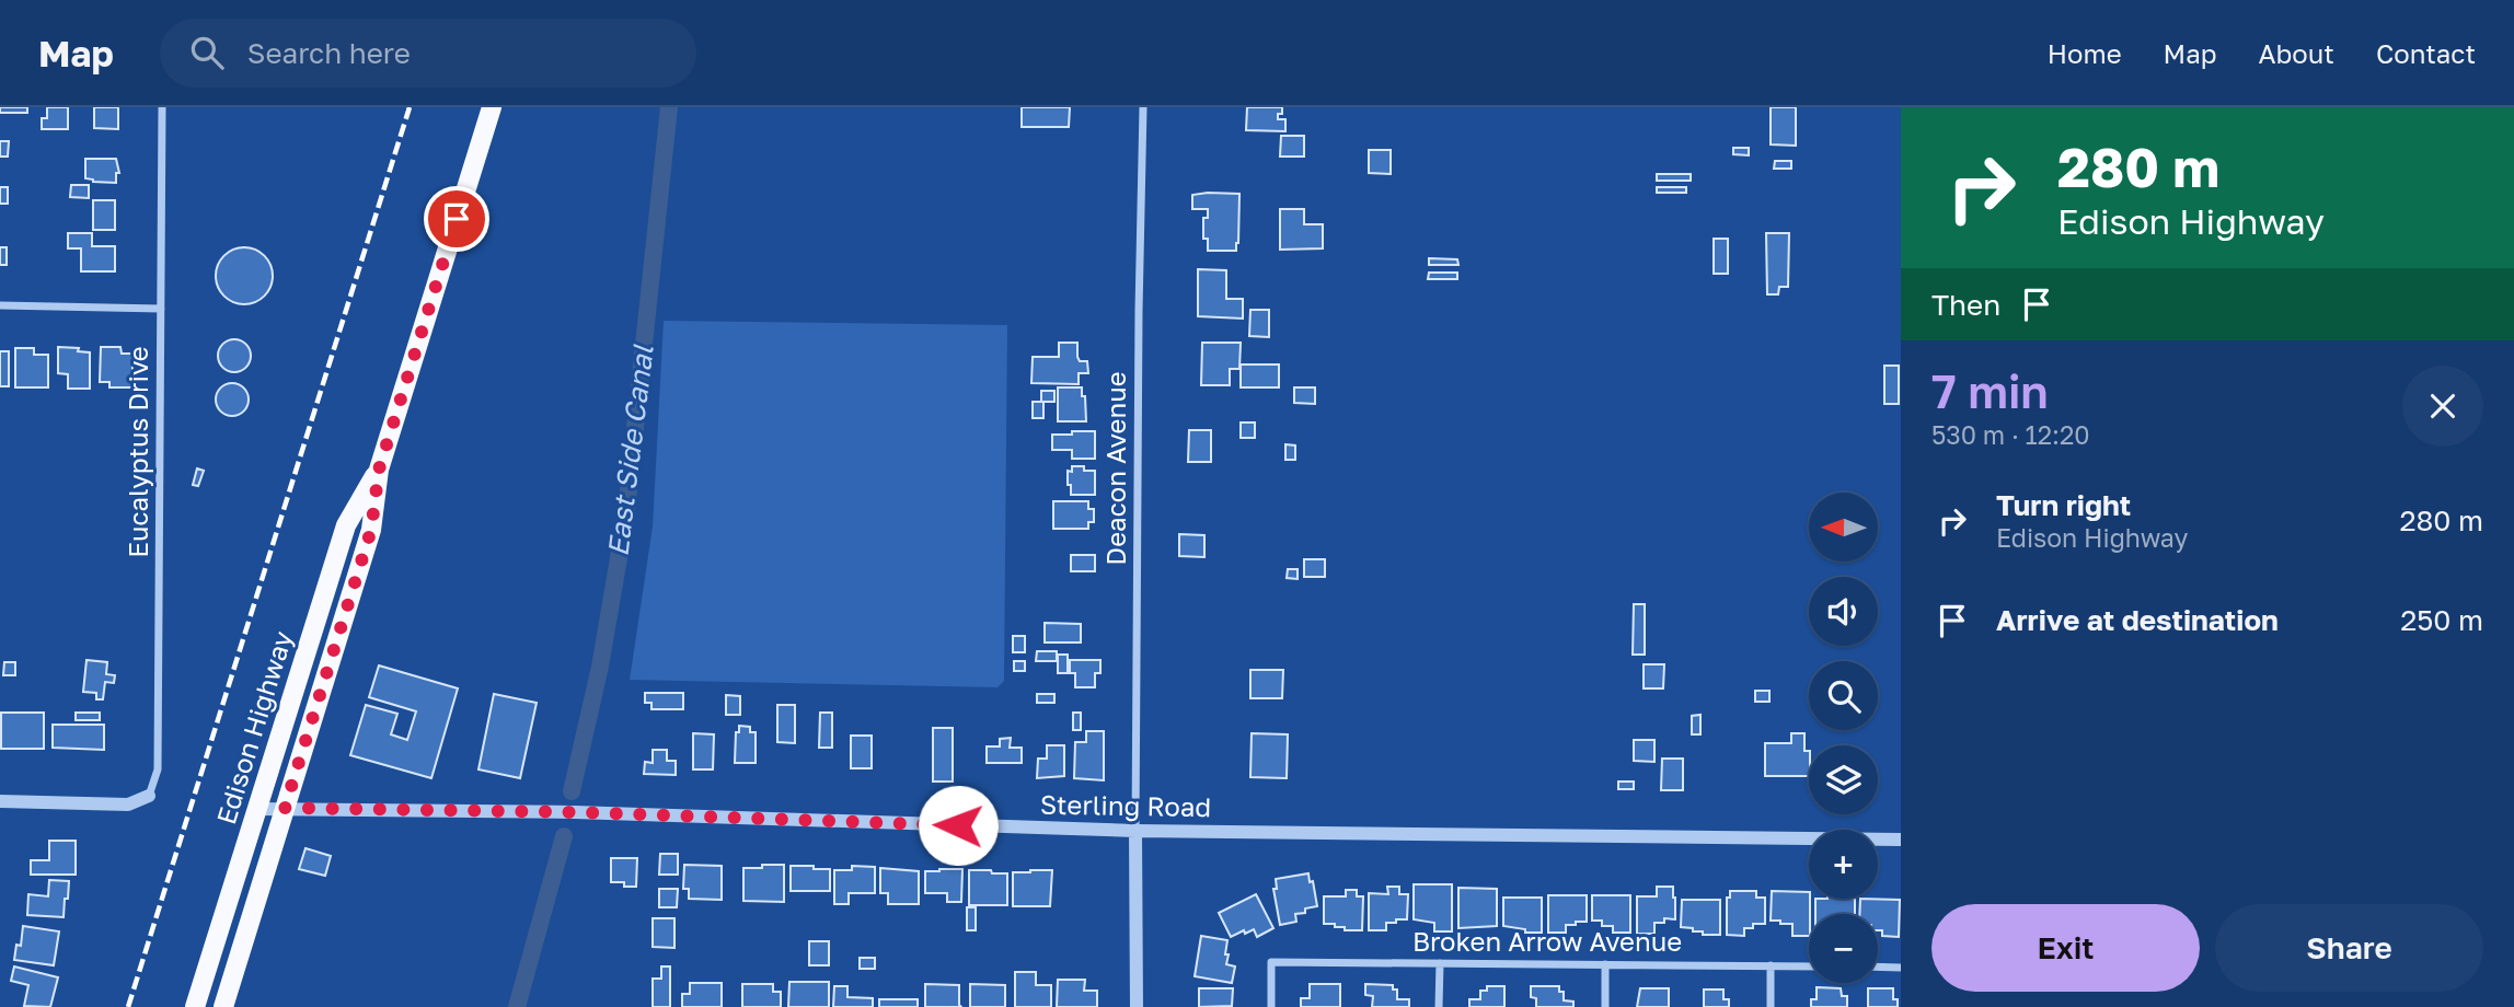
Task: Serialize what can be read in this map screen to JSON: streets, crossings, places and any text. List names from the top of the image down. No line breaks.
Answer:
{"streets":{"main road":["Edison Highway"],"street":["Eucalyptus Drive","Deacon Avenue","Sterling Road","Broken Arrow Avenue"]},"crossings":[["Deacon Avenue","Sterling Road"],["Edison Highway","Sterling Road"]],"water":["East Side Canal"],"north":"left","page":{"header":"Map","search":"Search here","nav":["Home","Map","About","Contact"],"turn":["280 m","Edison Highway"],"then":"Then","heading":["7 min","530 m · 12:20"],"list":[{"name":"Turn right","note":"Edison Highway","value":"280 m"},{"name":"Arrive at destination","value":"250 m"}],"map_buttons":["+","−"],"buttons":["Exit","Share"]}}
